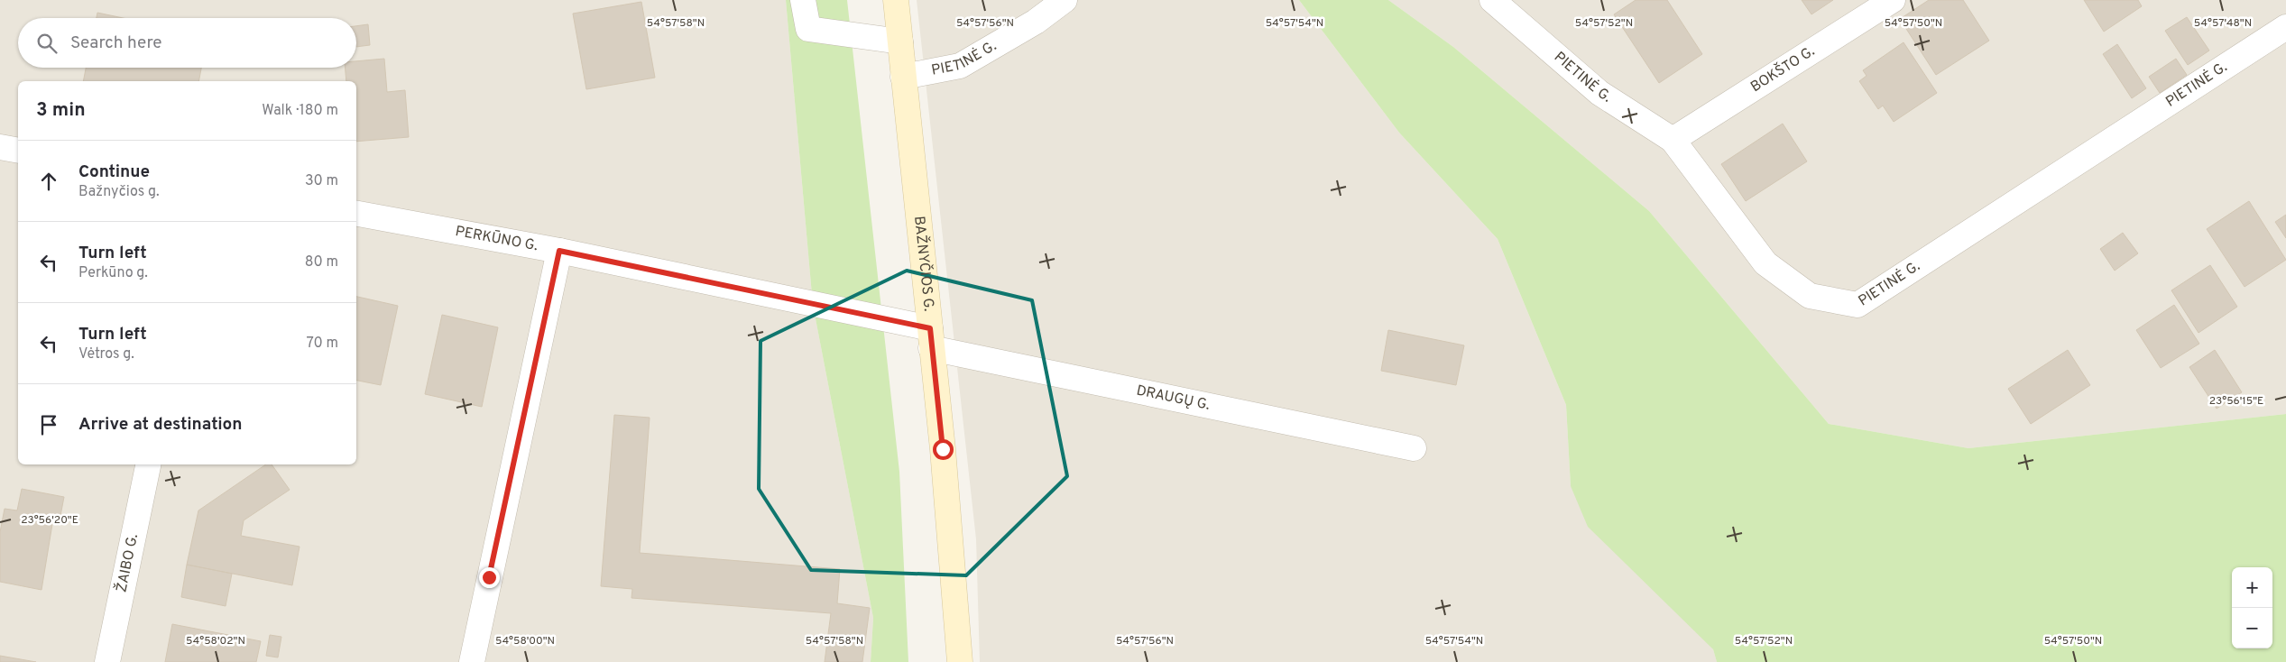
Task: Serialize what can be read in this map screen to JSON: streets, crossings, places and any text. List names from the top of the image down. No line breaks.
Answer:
{"streets":{"main road":["BAŽNYČIOS G."],"street":["PIETINĖ G.","BOKŠTO G.","PERKŪNO G.","DRAUGŲ G.","ŽAIBO G."]},"crossings":[["PIETINĖ G.","BOKŠTO G."],["PIETINĖ G.","BAŽNYČIOS G."],["PERKŪNO G.","BAŽNYČIOS G."],["PERKŪNO G.","DRAUGŲ G."],["BAŽNYČIOS G.","DRAUGŲ G."]],"page":{"search":"Search here","heading":["3 min","Walk · 180 m"],"list":[["Continue","Bažnyčios g.","30 m"],["Turn left","Perkūno g.","80 m"],["Turn left","Vėtros g.","70 m"],"Arrive at destination"],"map_buttons":["+","−"]},"coordinates":["54°57'58\"N","54°57'56\"N","54°57'54\"N","54°57'52\"N","54°57'50\"N","54°57'48\"N","23°56'15\"E","23°56'20\"E","54°58'02\"N","54°58'00\"N"]}
